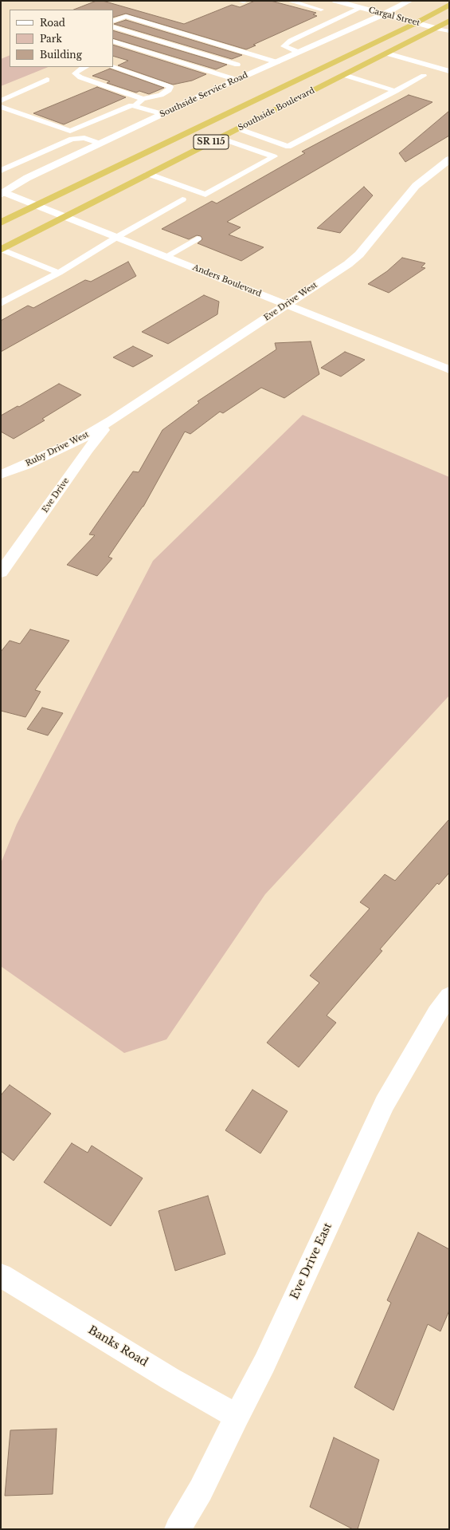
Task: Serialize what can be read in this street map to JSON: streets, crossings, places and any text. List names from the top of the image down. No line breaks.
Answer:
{"streets":{"highway":["Southside Boulevard","SR 115"],"street":["Cargal Street","Southside Service Road","Anders Boulevard","Eve Drive West","Ruby Drive West","Eve Drive","Eve Drive East","Banks Road"]},"crossings":[["Cargal Street","Southside Service Road"],["Cargal Street","Southside Boulevard"],["Southside Service Road","Anders Boulevard"],["Southside Boulevard","Anders Boulevard"],["Anders Boulevard","Eve Drive West"],["Eve Drive West","Ruby Drive West"],["Eve Drive West","Eve Drive"],["Ruby Drive West","Eve Drive"],["Eve Drive East","Banks Road"]],"legend":["Road","Park","Building"]}
